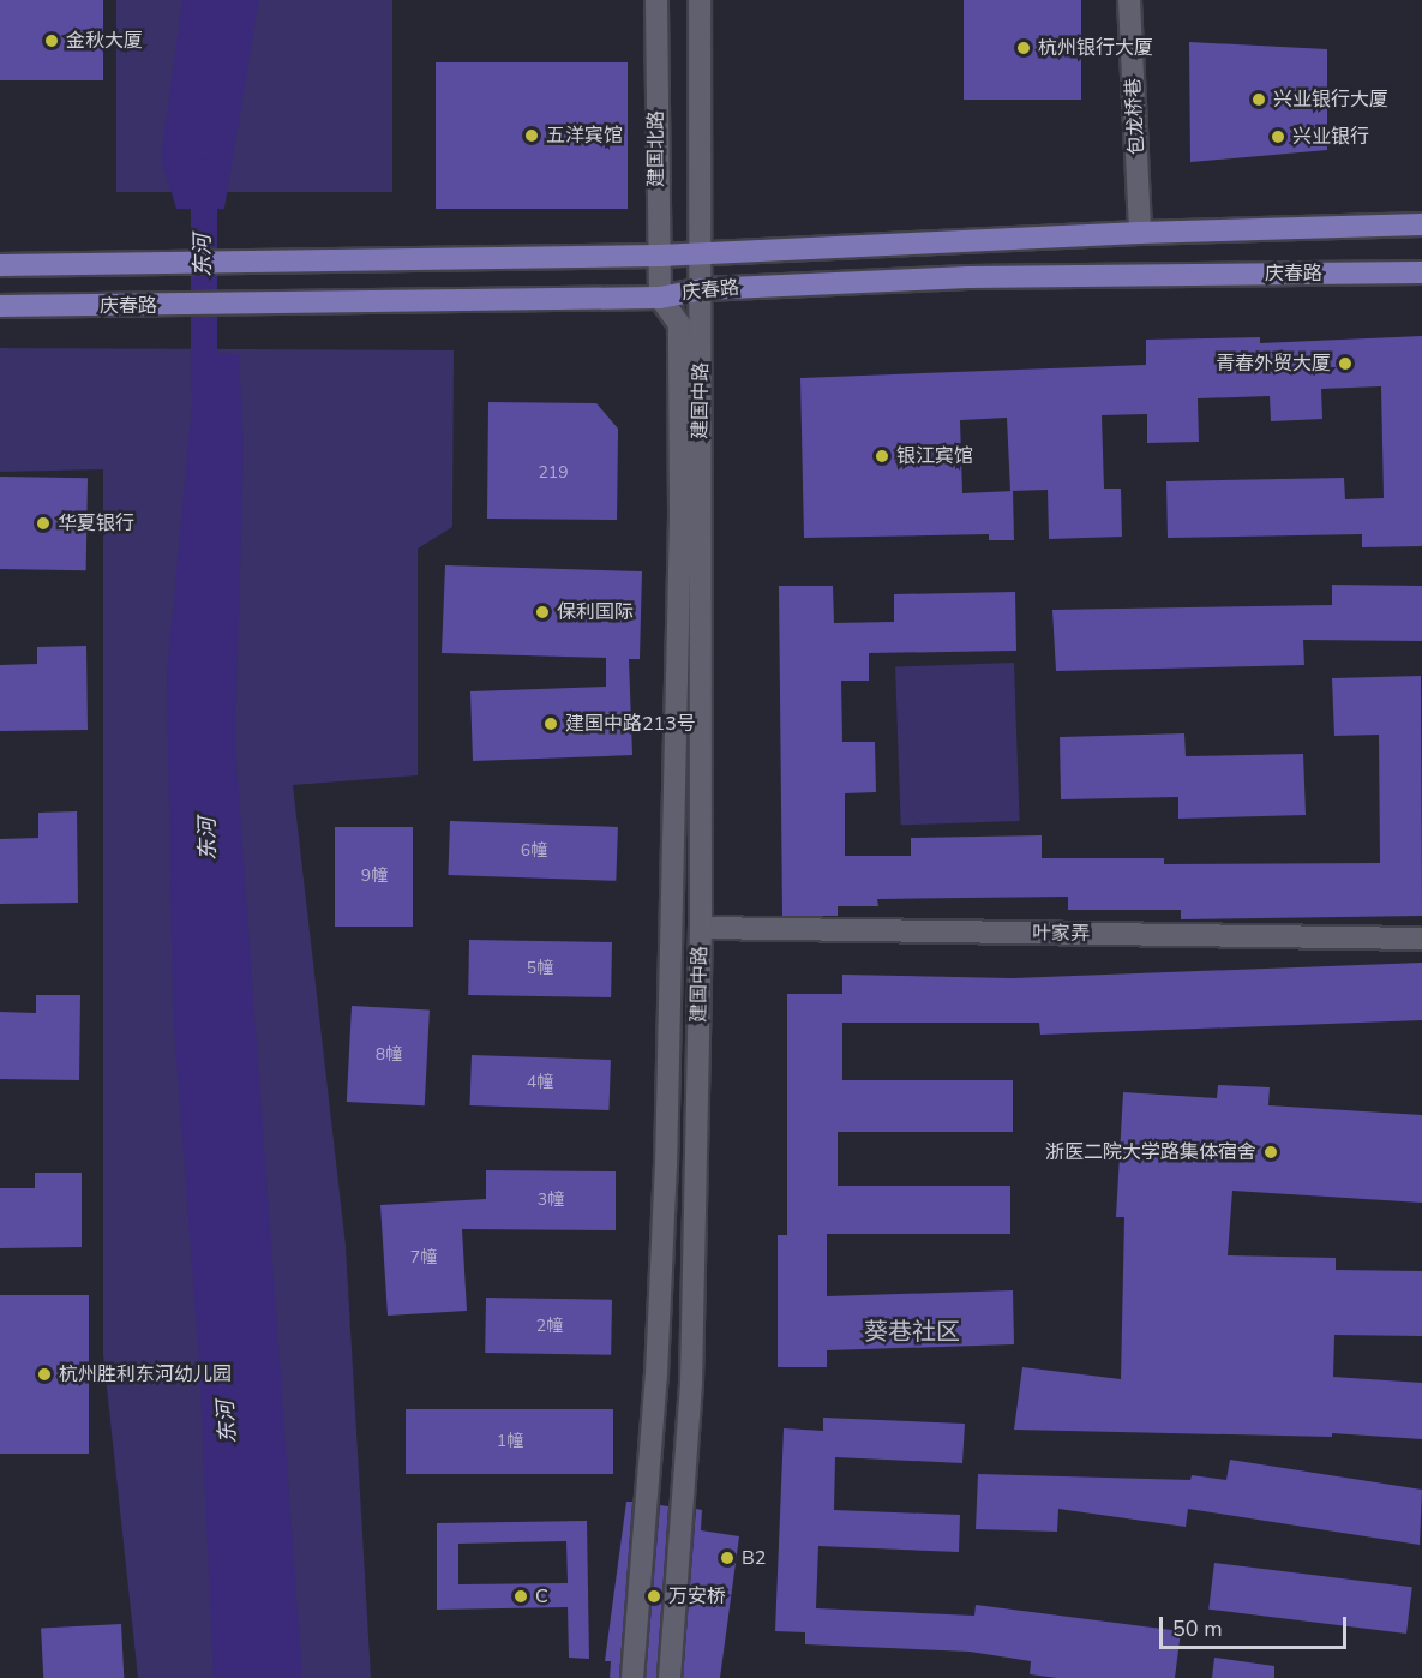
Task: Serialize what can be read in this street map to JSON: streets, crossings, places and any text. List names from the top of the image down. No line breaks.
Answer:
{"streets":{"main road":["包龙桥巷","建国北路","庆春路","建国中路","叶家弄"]},"crossings":[["包龙桥巷","庆春路"],["建国北路","庆春路"],["建国北路","建国中路"],["庆春路","建国中路"],["建国中路","叶家弄"]],"districts":["葵巷社区"],"water":["东河"],"places":["金秋大厦","杭州银行大厦","兴业银行大厦","五洋宾馆","兴业银行","青春外贸大厦","银江宾馆","华夏银行","保利国际","建国中路213号","浙医二院大学路集体宿舍","杭州胜利东河幼儿园","B2","C","万安桥"],"house_numbers":["219","6幢","9幢","5幢","8幢","4幢","3幢","7幢","2幢","1幢"],"scale_bar":"50 m"}
